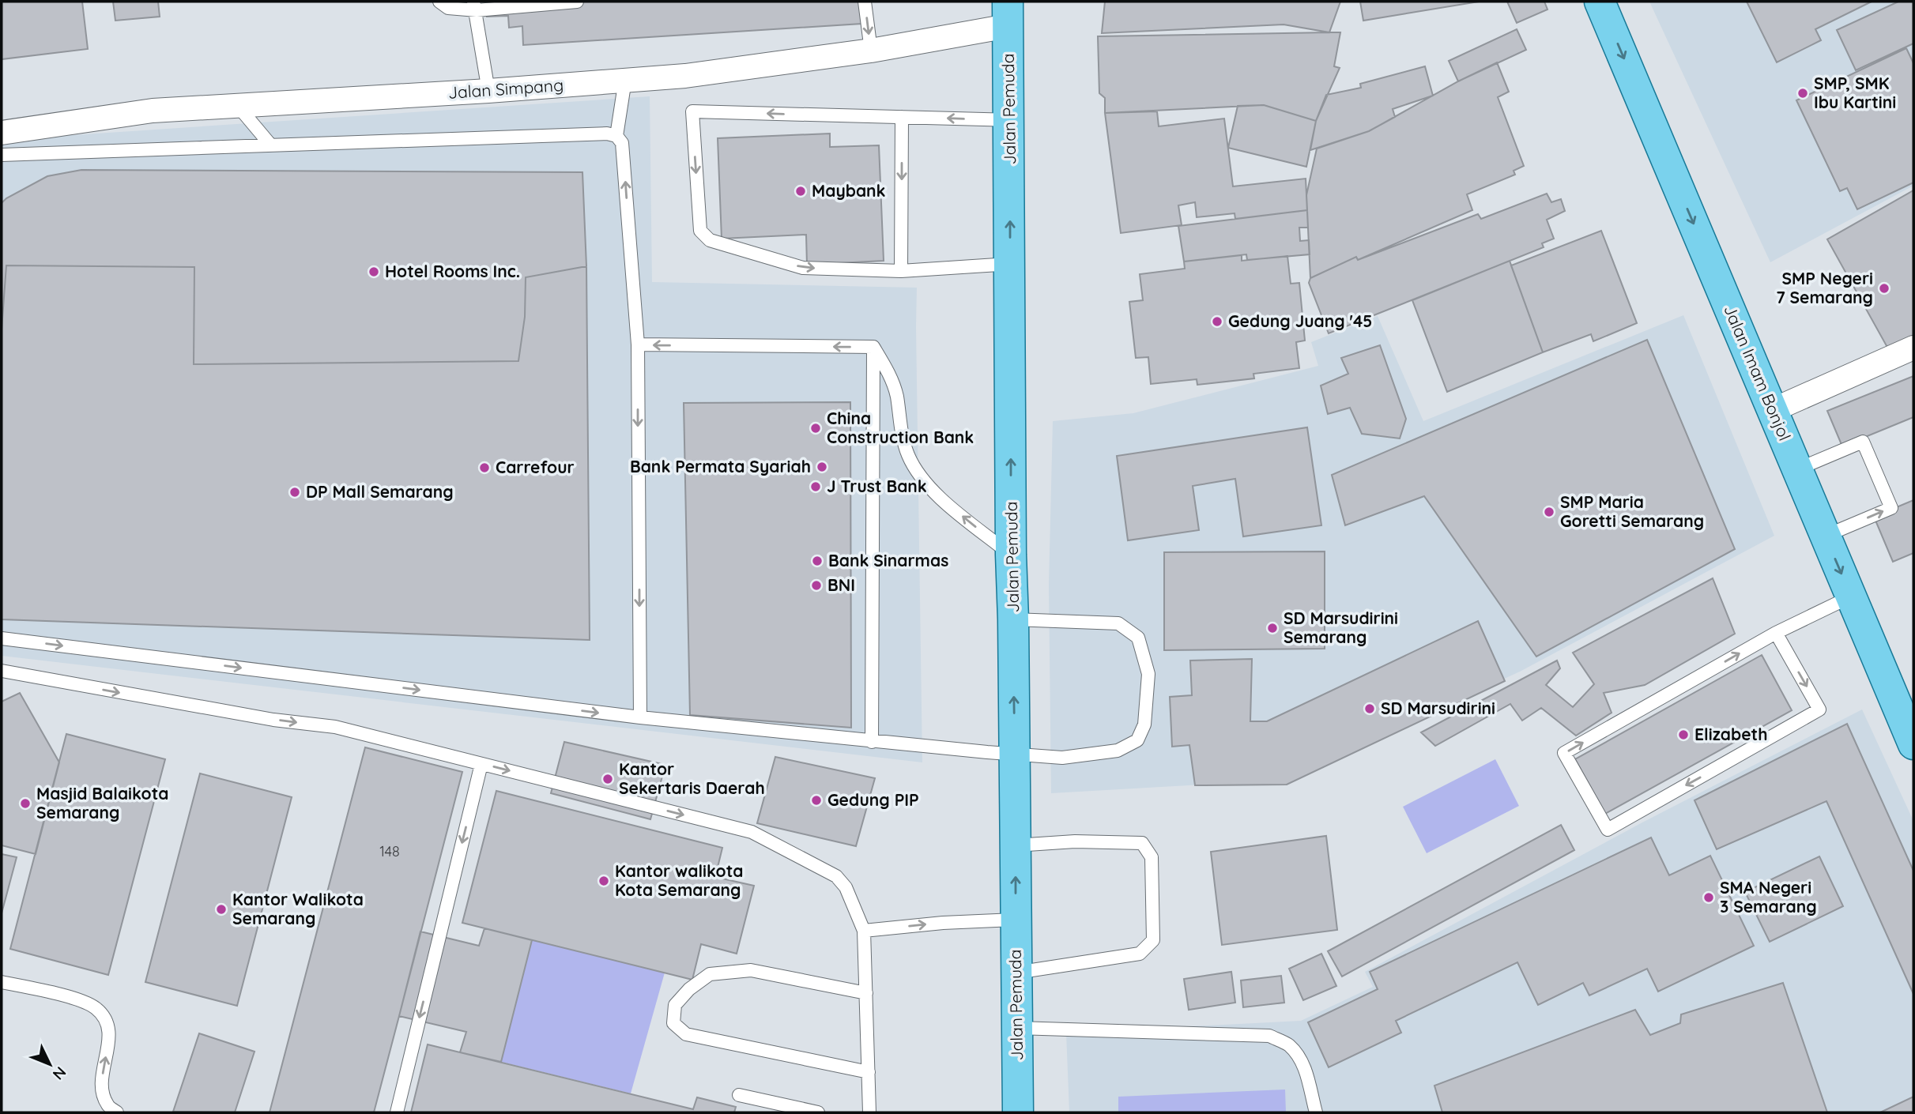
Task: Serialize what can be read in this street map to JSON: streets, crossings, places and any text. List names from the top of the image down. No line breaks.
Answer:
{"streets":{"main road":["Jalan Pemuda","Jalan Imam Bonjol"],"street":["Jalan Simpang"]},"crossings":[["Jalan Simpang","Jalan Pemuda"]],"one_way":["Jalan Pemuda","Jalan Imam Bonjol"],"places":["SMP, SMK Ibu Kartini","Maybank","Hotel Rooms Inc.","SMP Negeri 7 Semarang","Gedung Juang '45","China Construction Bank","Bank Permata Syariah","Carrefour","J Trust Bank","DP Mall Semarang","SMP Maria Goretti Semarang","Bank Sinarmas","BNI","SD Marsudirini Semarang","SD Marsudirini","Elizabeth","Kantor Sekertaris Daerah","Gedung PIP","Masjid Balaikota Semarang","Kantor walikota Kota Semarang","SMA Negeri 3 Semarang","Kantor Walikota Semarang"],"house_numbers":["148"],"north":"bottom right"}
